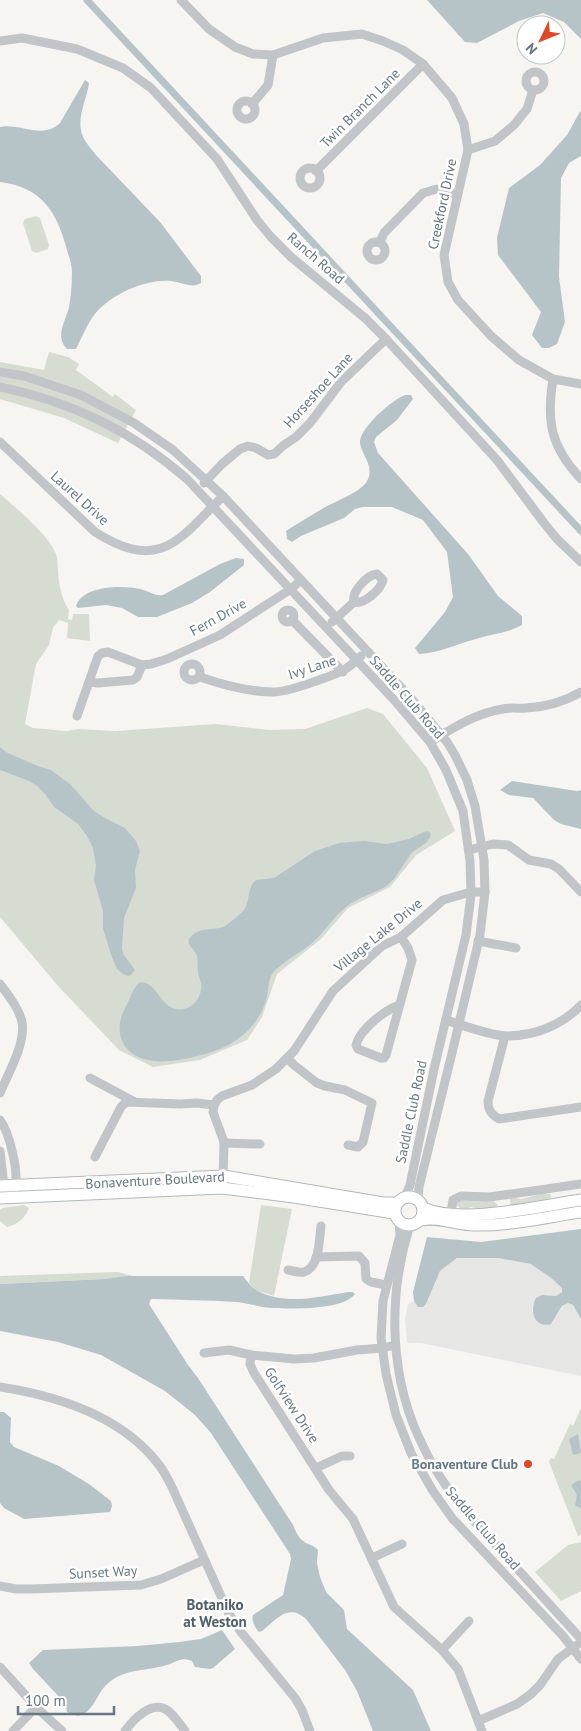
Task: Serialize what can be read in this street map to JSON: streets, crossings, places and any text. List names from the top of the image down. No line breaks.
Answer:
{"streets":{"main road":["Bonaventure Boulevard"],"street":["Twin Branch Lane","Creekford Drive","Ranch Road","Horseshoe Lane","Laurel Drive","Fern Drive","Ivy Lane","Saddle Club Road","Village Lake Drive","Golfview Drive","Sunset Way"]},"crossings":[["Twin Branch Lane","Creekford Drive"],["Ranch Road","Horseshoe Lane"],["Horseshoe Lane","Saddle Club Road"],["Laurel Drive","Saddle Club Road"],["Fern Drive","Saddle Club Road"],["Ivy Lane","Saddle Club Road"],["Saddle Club Road","Village Lake Drive"],["Saddle Club Road","Bonaventure Boulevard"],["Saddle Club Road","Golfview Drive"]],"districts":["Botaniko at Weston"],"places":["Bonaventure Club"],"scale_bar":"100 m","north":"bottom left"}
